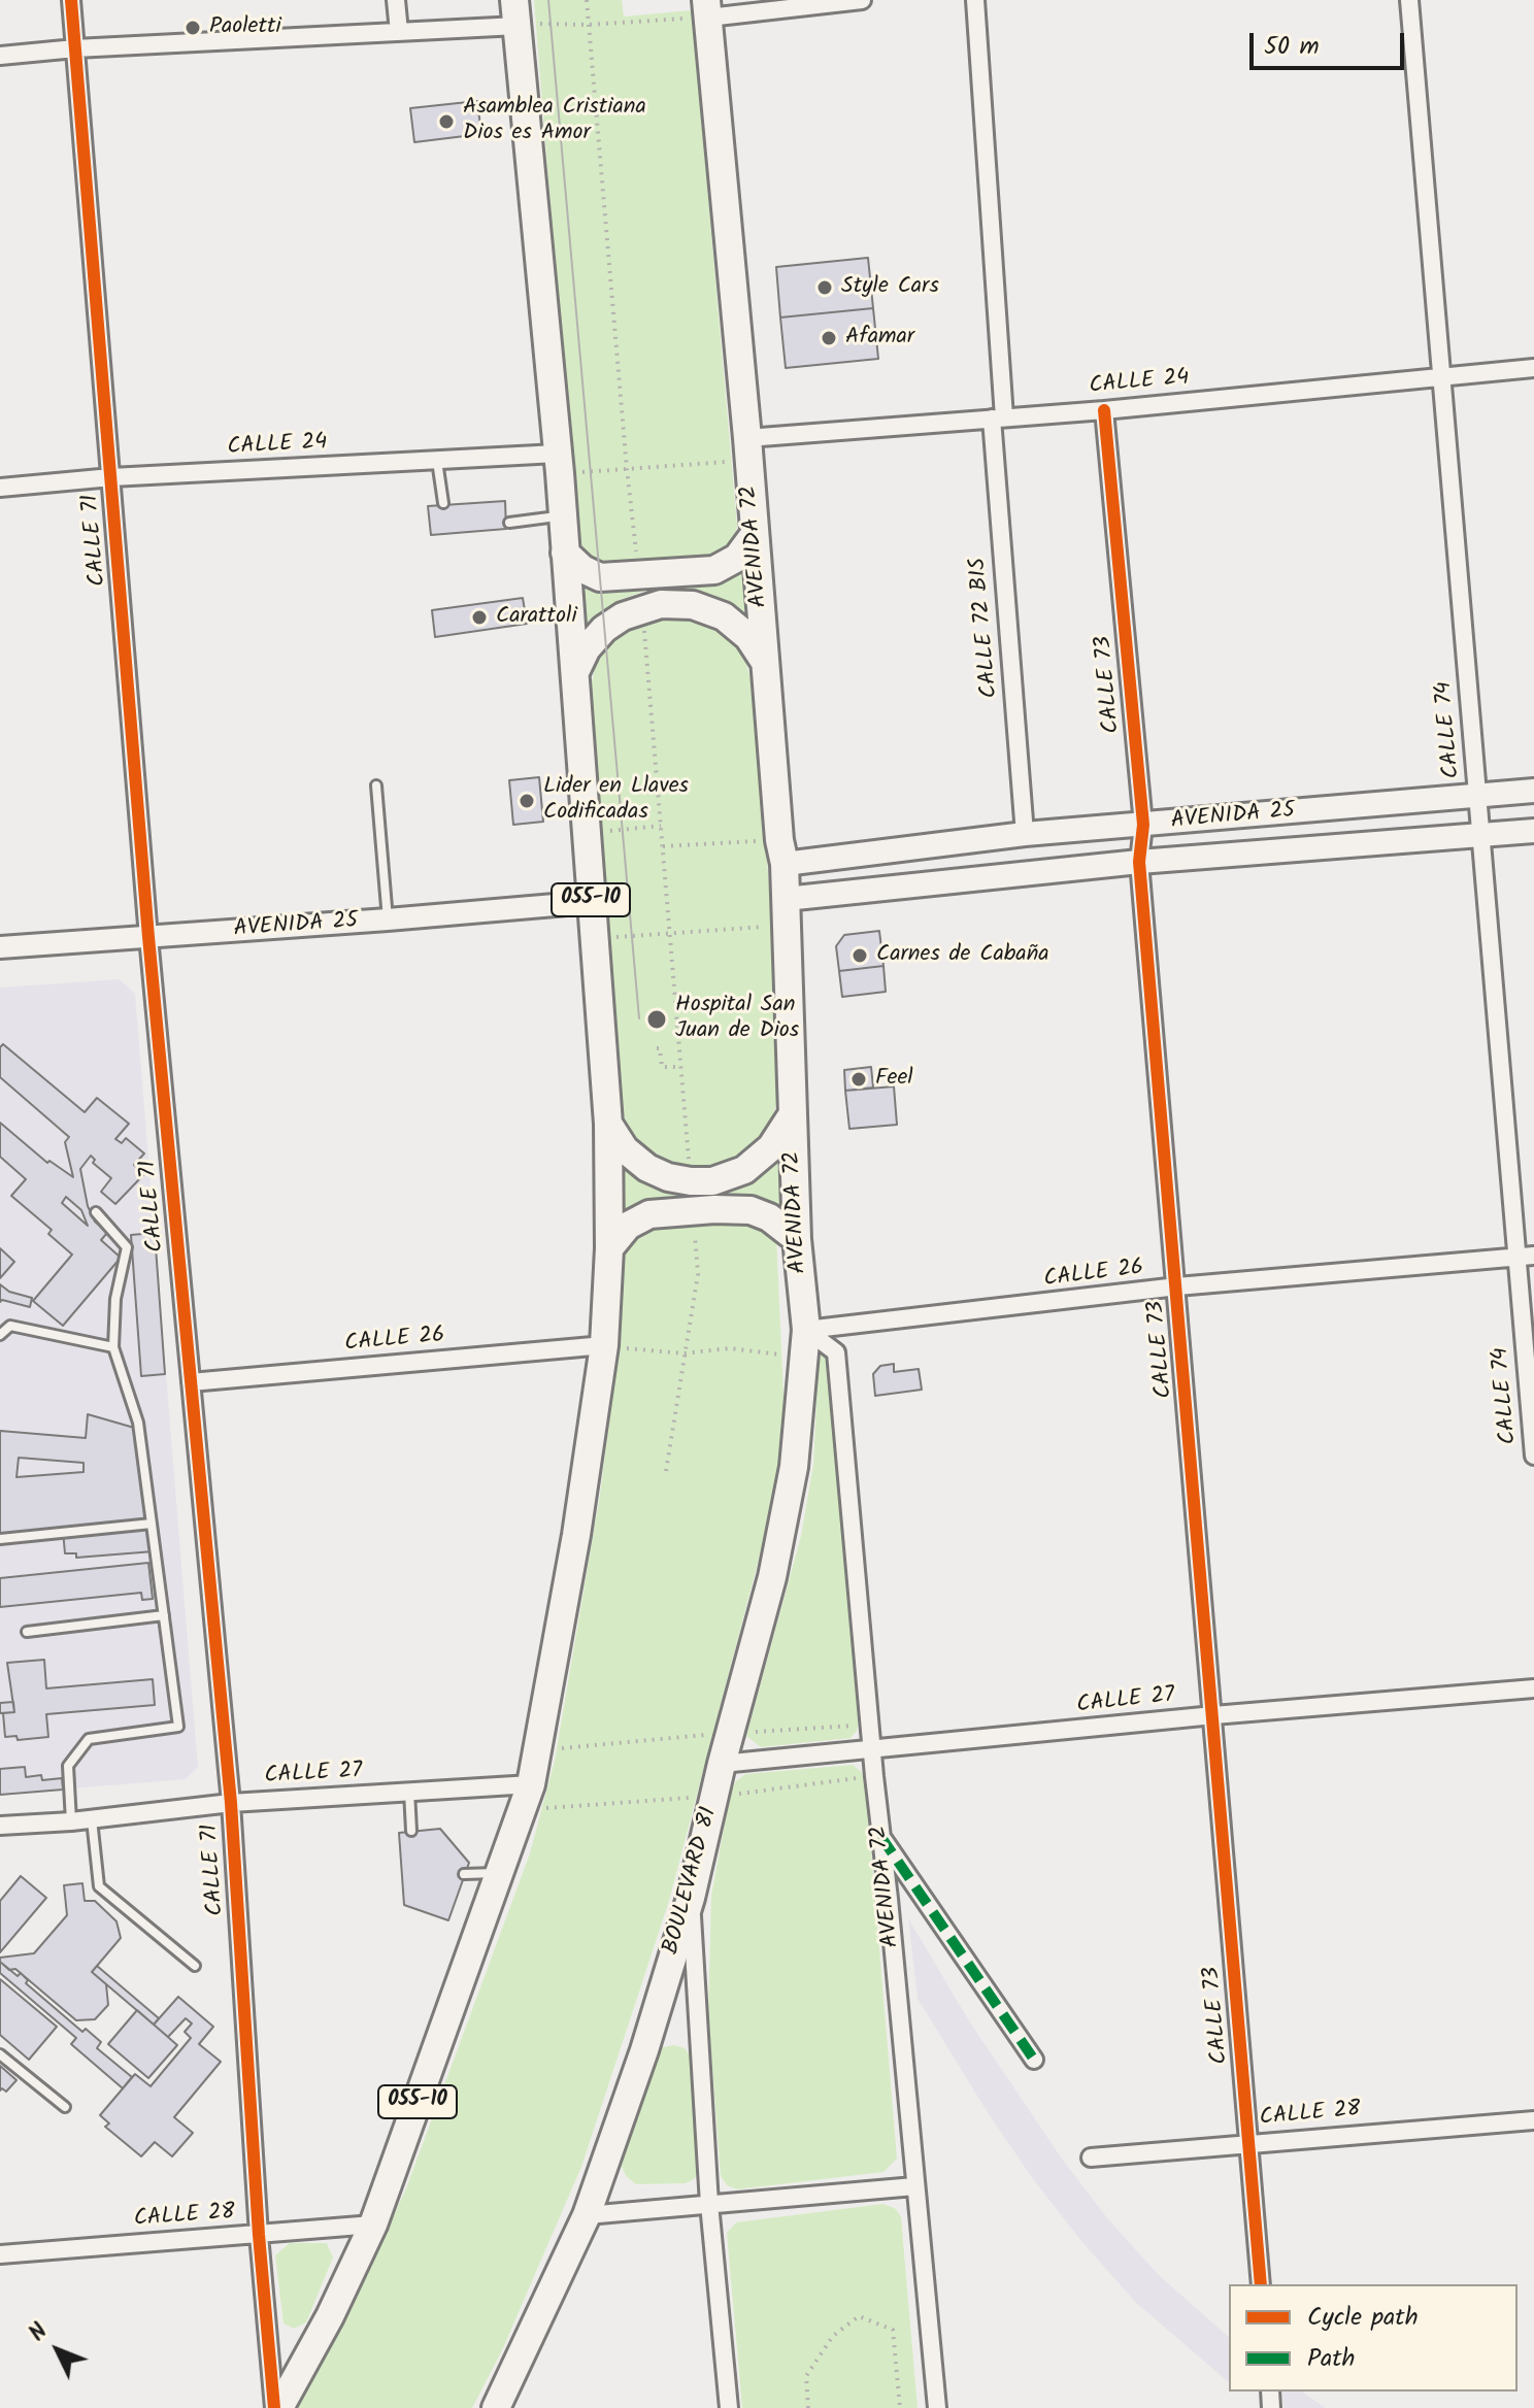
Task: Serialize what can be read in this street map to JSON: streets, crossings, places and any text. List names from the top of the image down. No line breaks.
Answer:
{"streets":{"highway":["AVENIDA 72","055-10","BOULEVARD 81"],"main road":["AVENIDA 25"],"street":["CALLE 24","CALLE 71","CALLE 72 BIS","CALLE 73","CALLE 74","CALLE 26","CALLE 27","CALLE 28"]},"crossings":[["CALLE 24","CALLE 71"],["CALLE 24","AVENIDA 72"],["CALLE 24","CALLE 72 BIS"],["CALLE 24","CALLE 73"],["CALLE 24","CALLE 74"],["CALLE 24","055-10"],["CALLE 71","AVENIDA 25"],["CALLE 71","055-10"],["CALLE 71","CALLE 26"],["CALLE 71","CALLE 27"],["CALLE 71","CALLE 28"],["AVENIDA 72","AVENIDA 25"],["AVENIDA 72","CALLE 26"],["AVENIDA 72","CALLE 27"],["AVENIDA 72","BOULEVARD 81"],["CALLE 72 BIS","AVENIDA 25"],["CALLE 73","AVENIDA 25"],["CALLE 73","CALLE 26"],["CALLE 73","CALLE 27"],["CALLE 73","CALLE 28"],["CALLE 74","AVENIDA 25"],["CALLE 74","CALLE 26"],["AVENIDA 25","055-10"],["055-10","CALLE 26"],["055-10","CALLE 27"],["055-10","CALLE 28"],["CALLE 26","BOULEVARD 81"],["CALLE 27","BOULEVARD 81"]],"places":["Paoletti","Asamblea Cristiana Dios es Amor","Style Cars","Afamar","Carattoli","Lider en Llaves Codificadas","Carnes de Cabaña","Hospital San Juan de Dios","Feel"],"legend":["Cycle path","Path"],"scale_bar":"50 m","north":"top left"}
